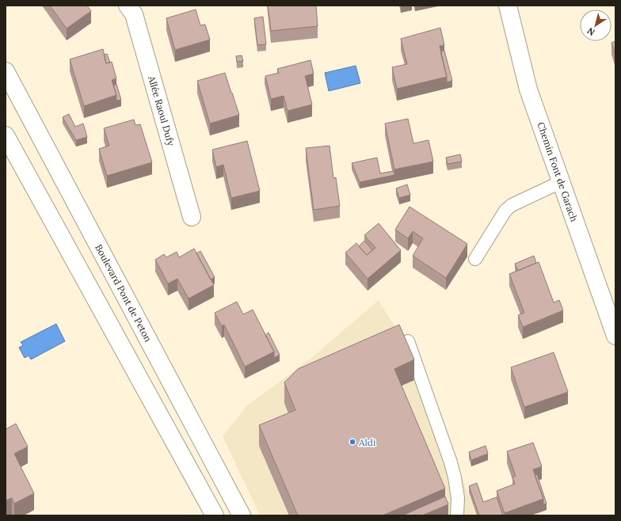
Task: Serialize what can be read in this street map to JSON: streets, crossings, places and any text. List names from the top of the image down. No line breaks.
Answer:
{"streets":{"street":["Allée Raoul Dufy","Chemin Font de Garach","Boulevard Pont de Peton"]},"places":["Aldi"],"north":"bottom left"}
